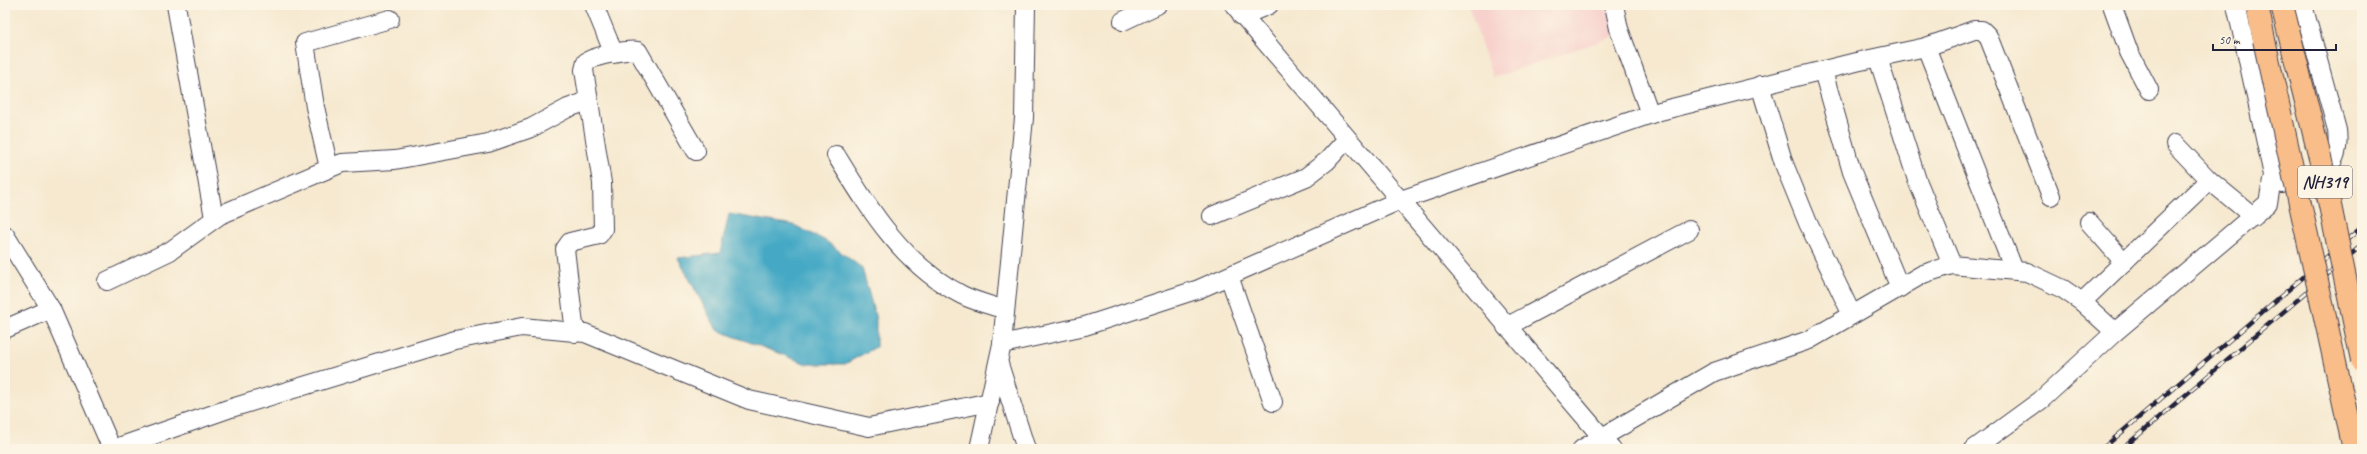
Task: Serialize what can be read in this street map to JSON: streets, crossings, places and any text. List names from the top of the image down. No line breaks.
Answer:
{"streets":{"highway":["NH319"]},"scale_bar":"50 m"}
